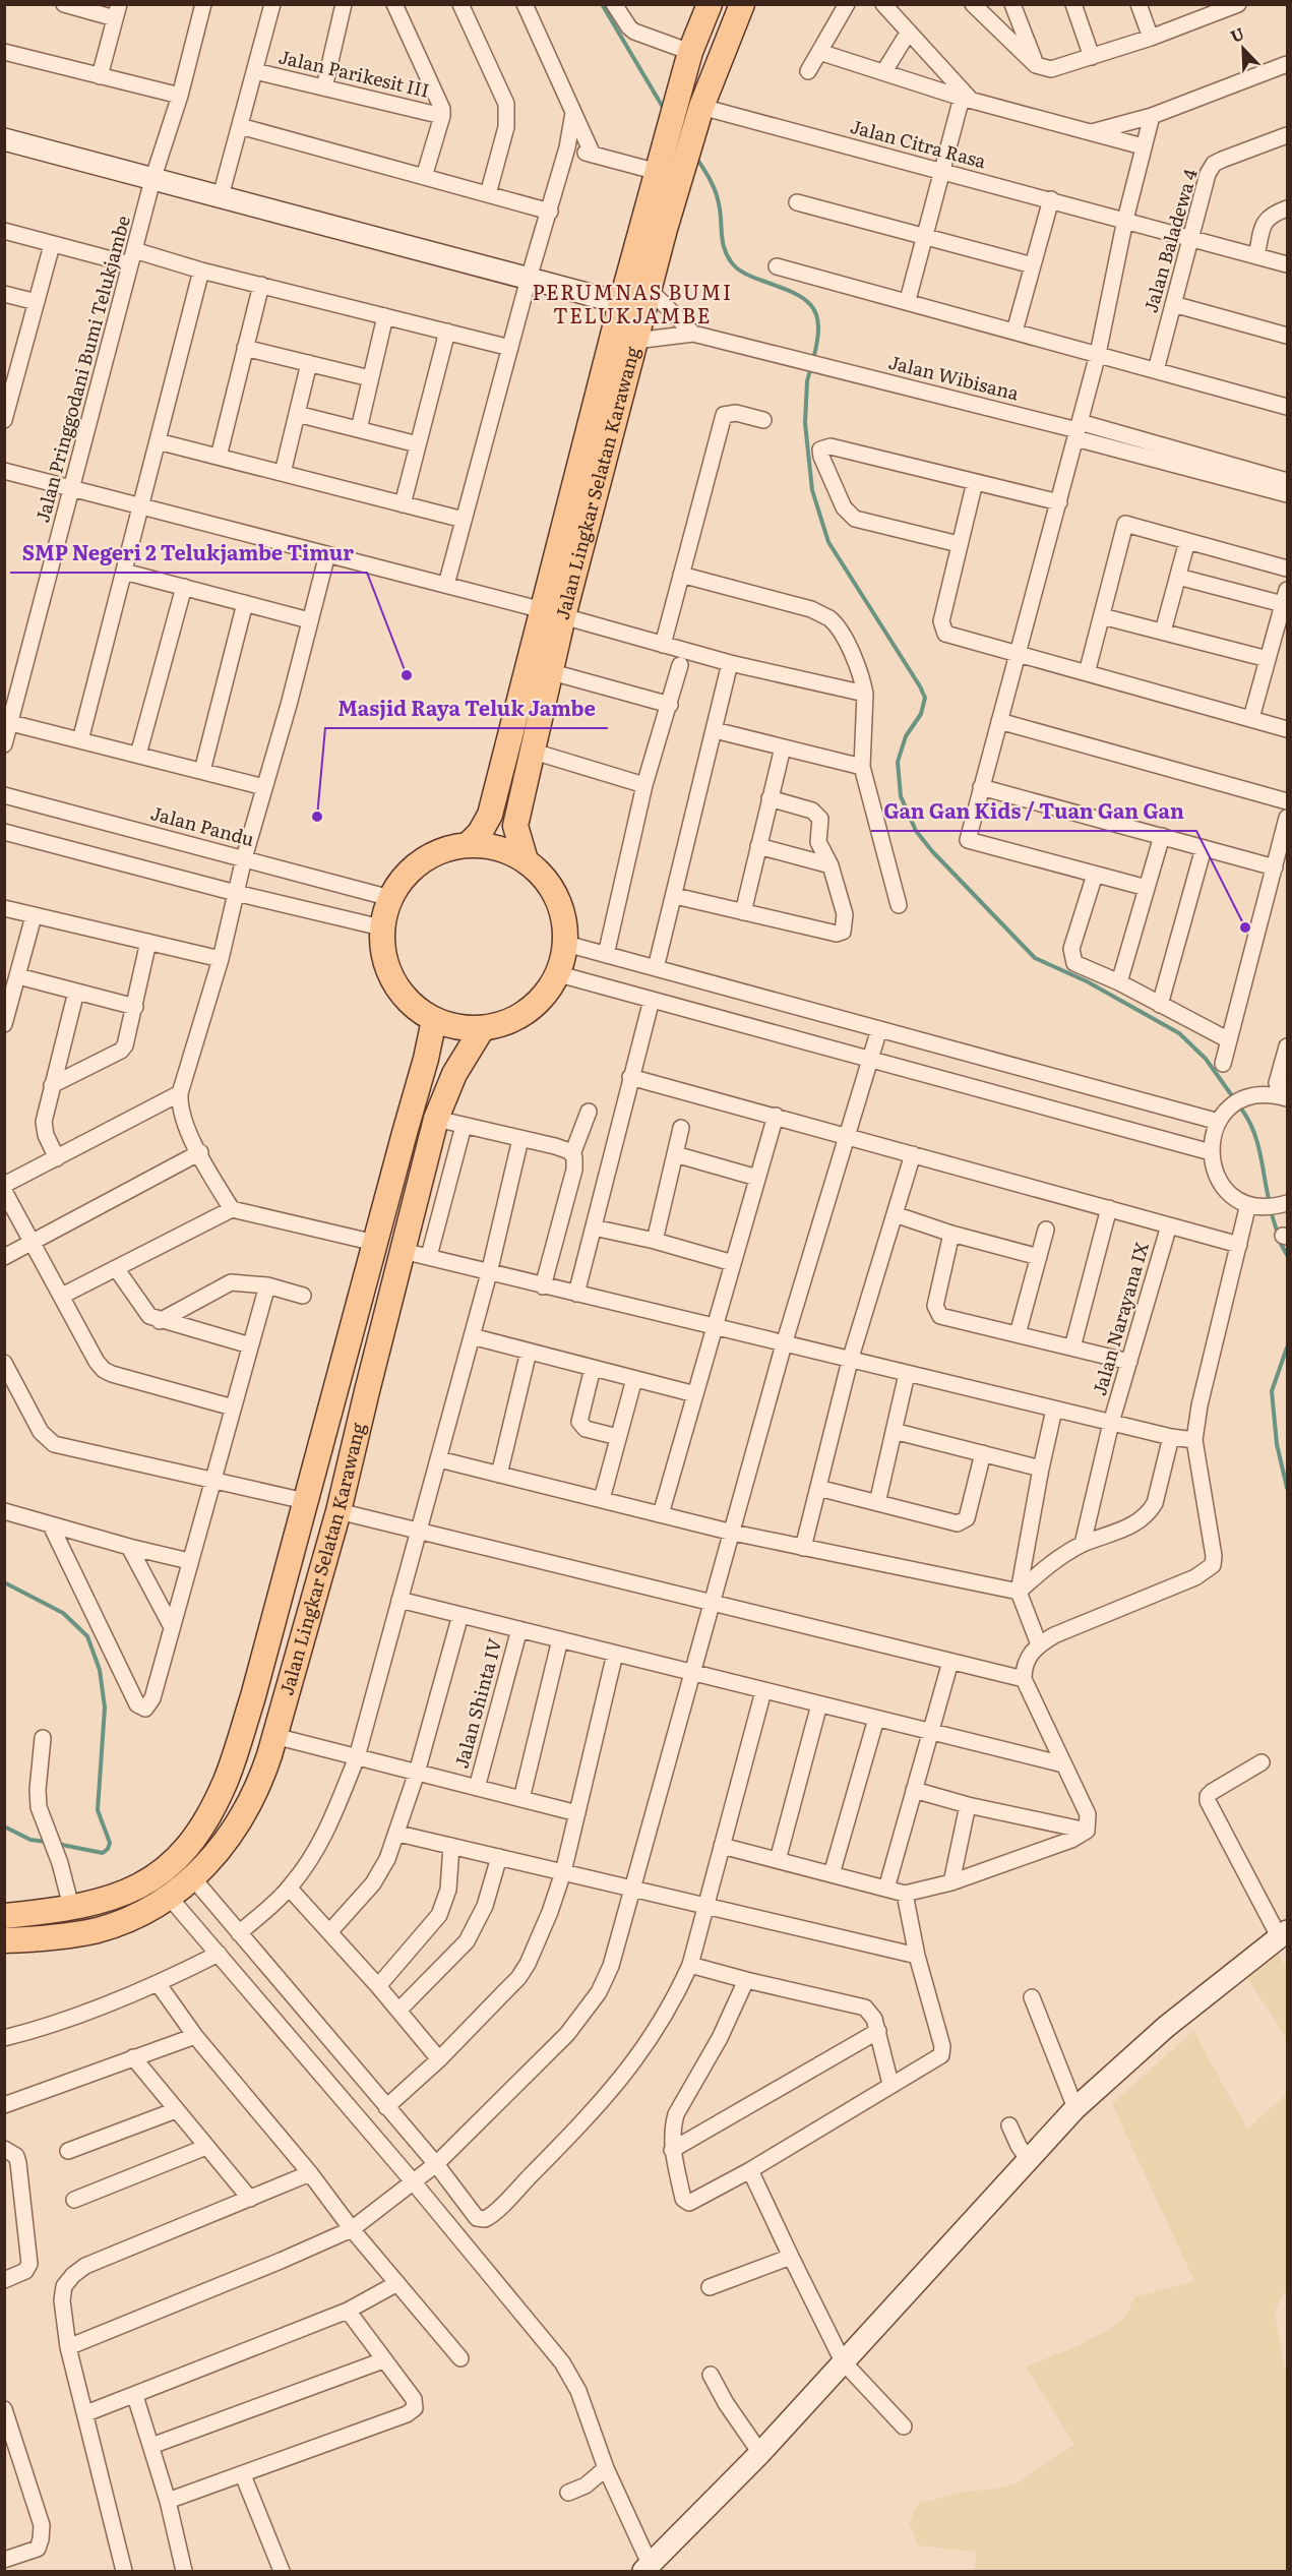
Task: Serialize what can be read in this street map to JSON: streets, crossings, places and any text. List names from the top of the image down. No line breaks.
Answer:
{"streets":{"main road":["Jalan Lingkar Selatan Karawang"],"street":["Jalan Parikesit III","Jalan Citra Rasa","Jalan Baladewa 4","Jalan Pringgodani Bumi Telukjambe","Jalan Wibisana","Jalan Pandu","Jalan Narayana IX","Jalan Shinta IV"]},"crossings":[["Jalan Citra Rasa","Jalan Baladewa 4"],["Jalan Citra Rasa","Jalan Lingkar Selatan Karawang"],["Jalan Lingkar Selatan Karawang","Jalan Pandu"]],"districts":["PERUMNAS BUMI TELUKJAMBE"],"places":["SMP Negeri 2 Telukjambe Timur","Masjid Raya Teluk Jambe","Gan Gan Kids / Tuan Gan Gan"],"north":"top left"}
